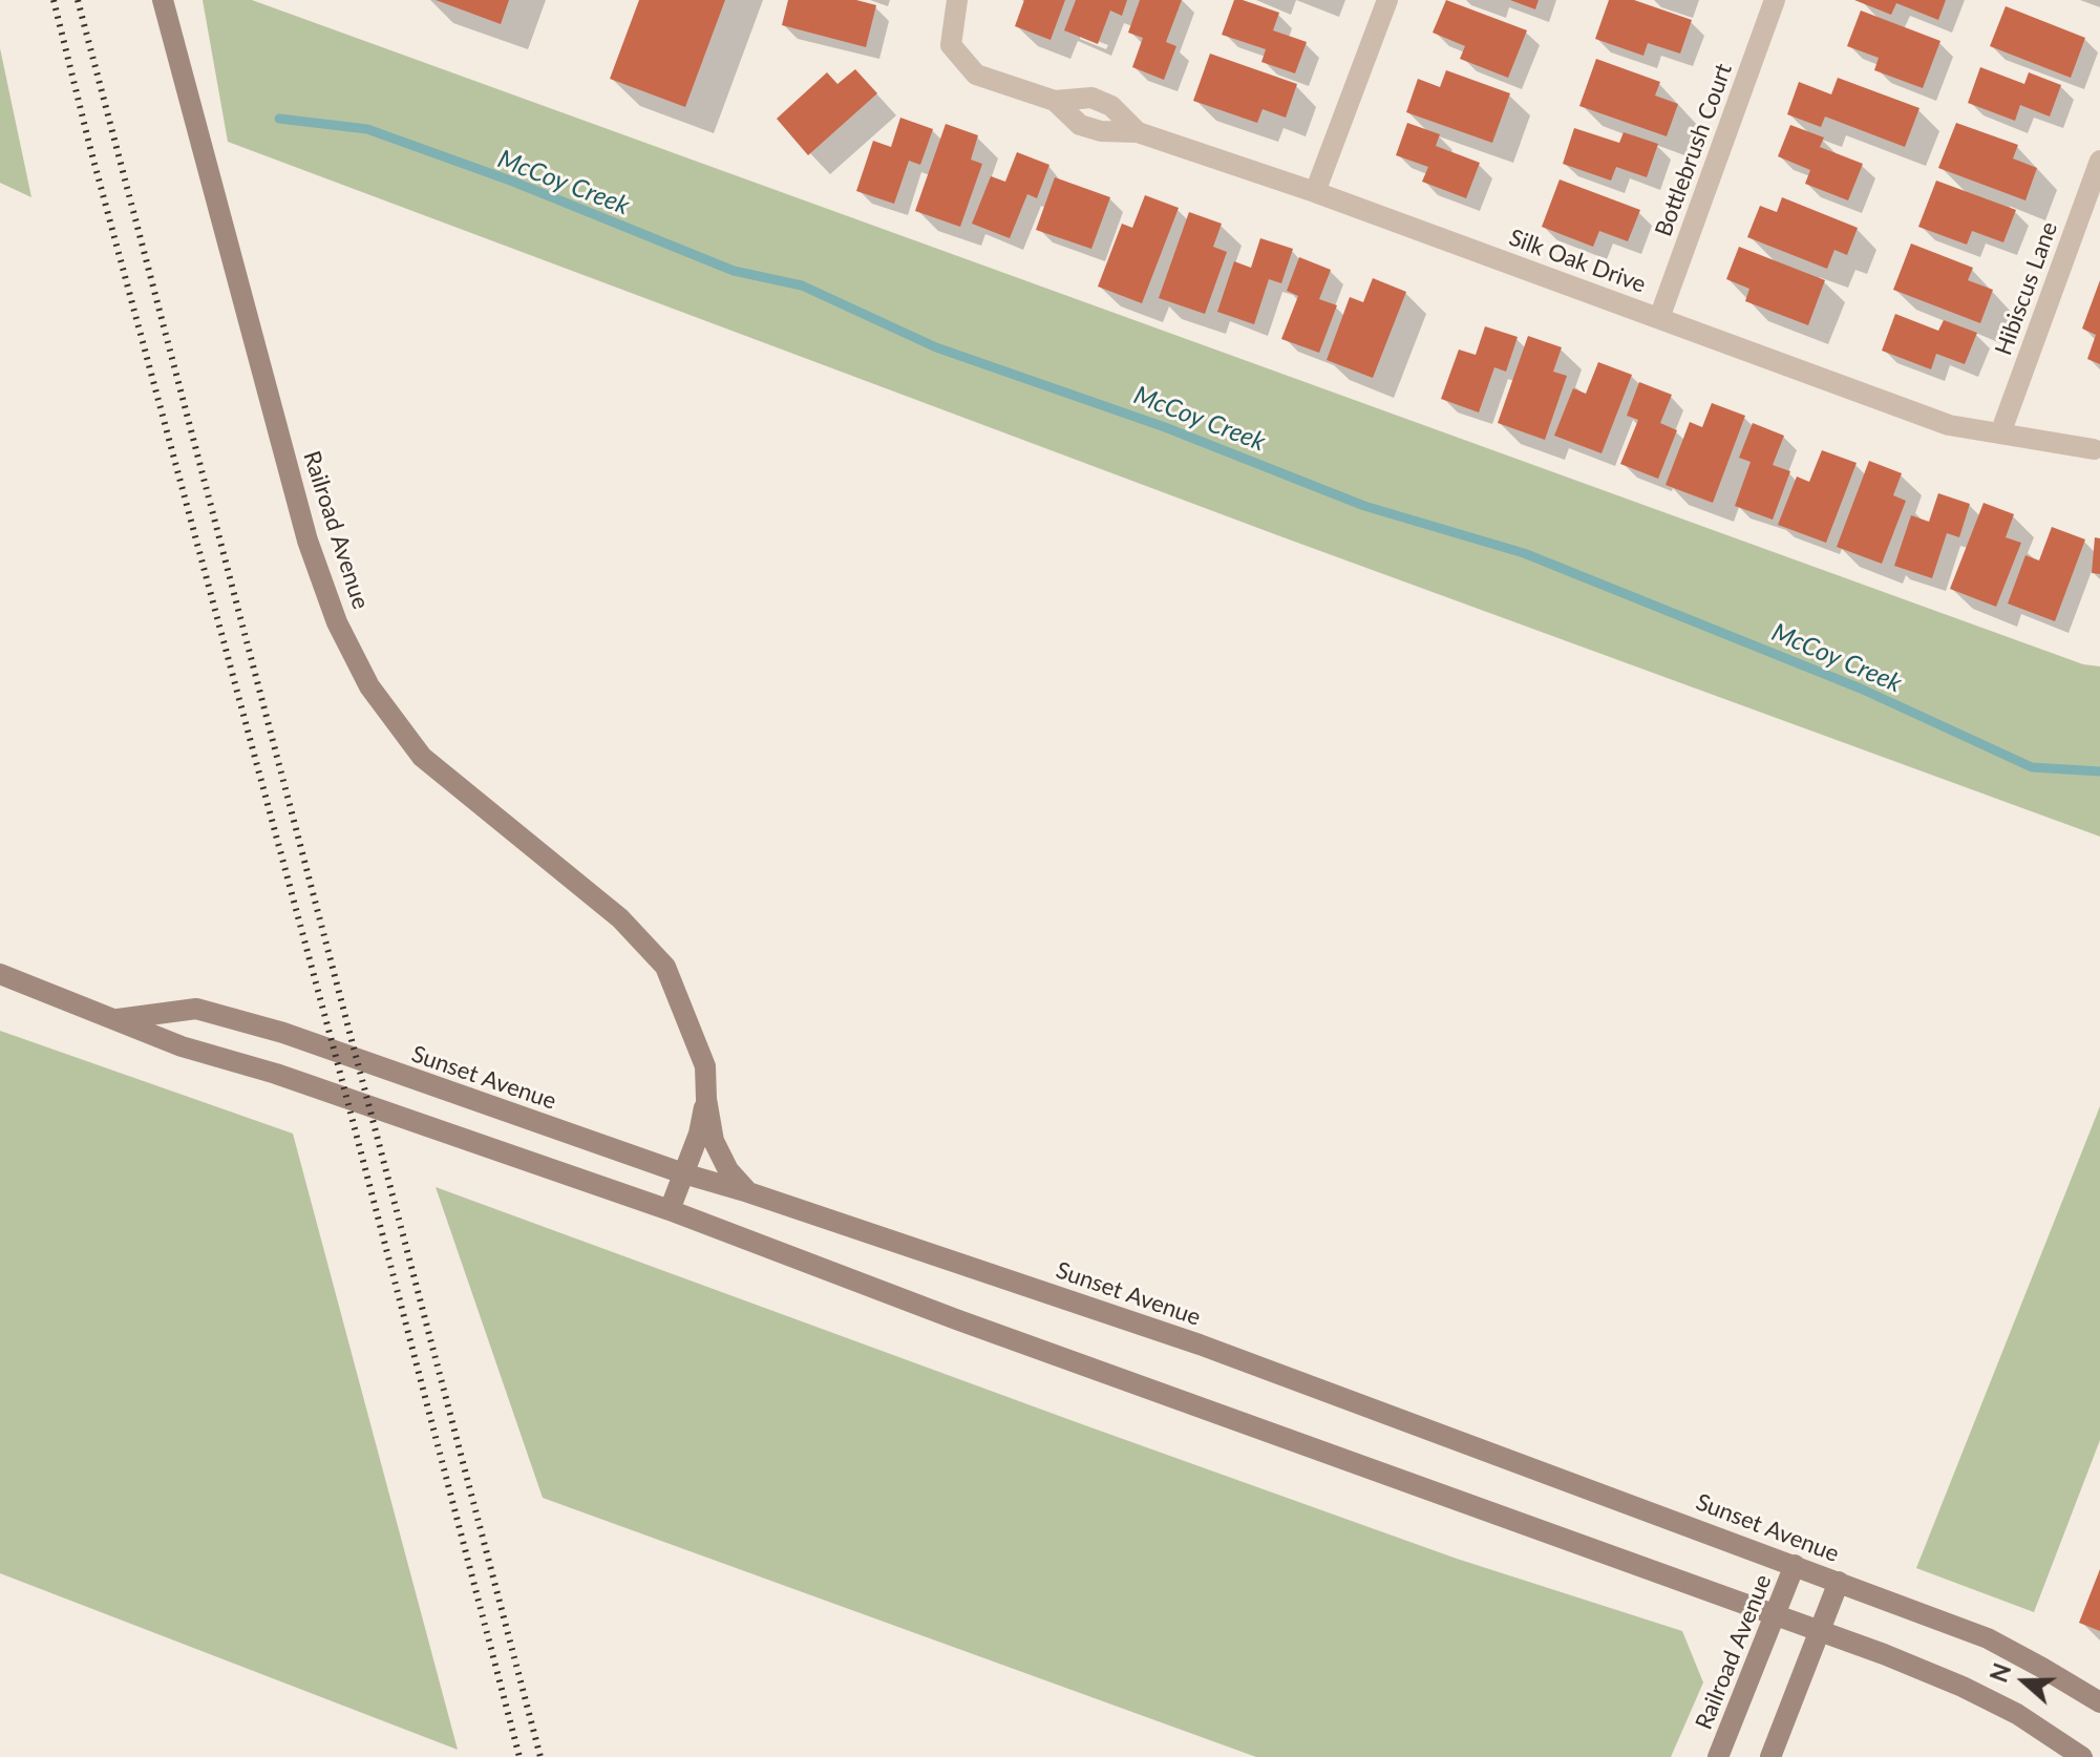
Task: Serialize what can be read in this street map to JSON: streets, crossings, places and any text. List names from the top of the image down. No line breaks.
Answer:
{"streets":{"main road":["Railroad Avenue","Sunset Avenue"],"street":["Bottlebrush Court","Silk Oak Drive","Hibiscus Lane"]},"crossings":[["Bottlebrush Court","Silk Oak Drive"],["Silk Oak Drive","Hibiscus Lane"],["Railroad Avenue","Sunset Avenue"]],"water":["McCoy Creek"],"north":"left"}
